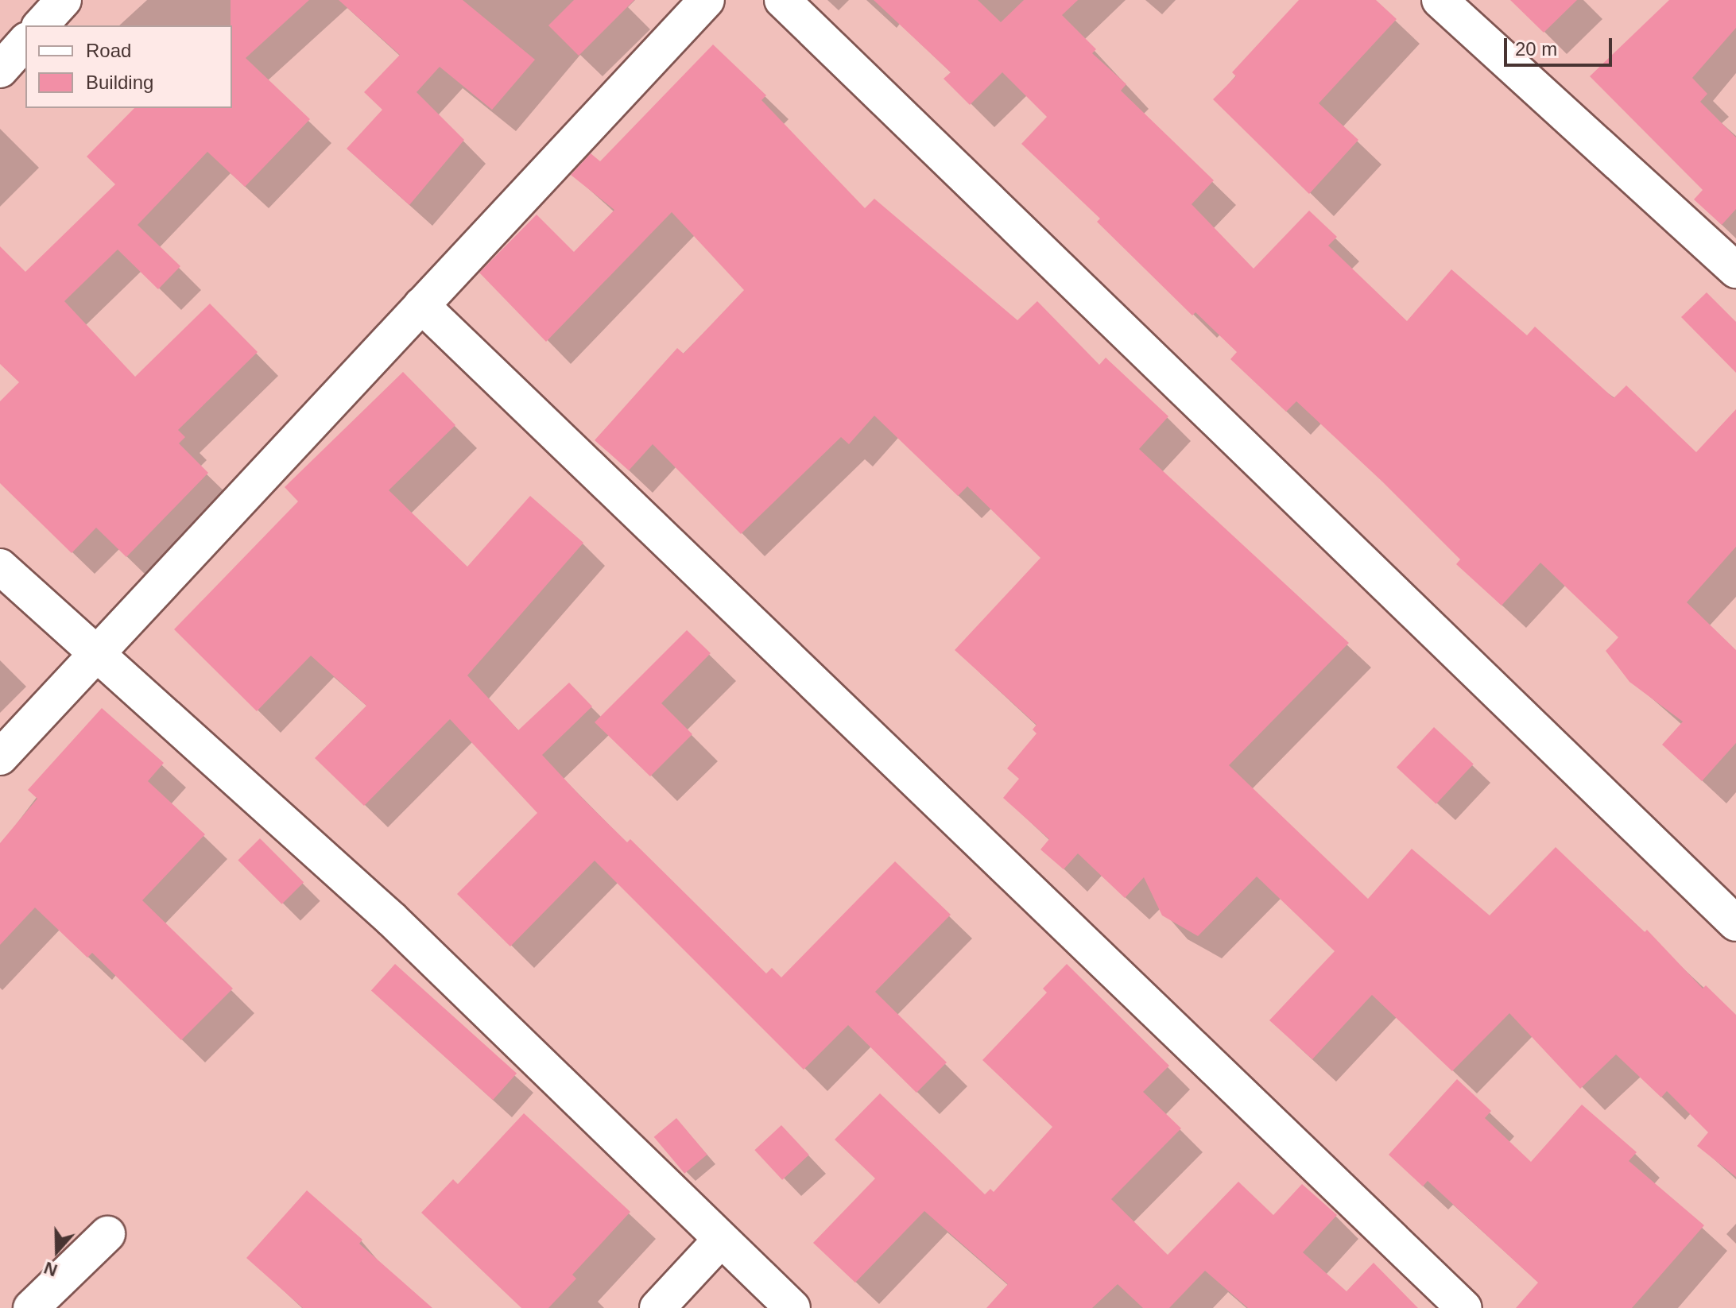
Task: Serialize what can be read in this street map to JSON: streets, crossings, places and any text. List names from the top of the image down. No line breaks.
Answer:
{"legend":["Road","Building"],"scale_bar":"20 m","north":"bottom"}
